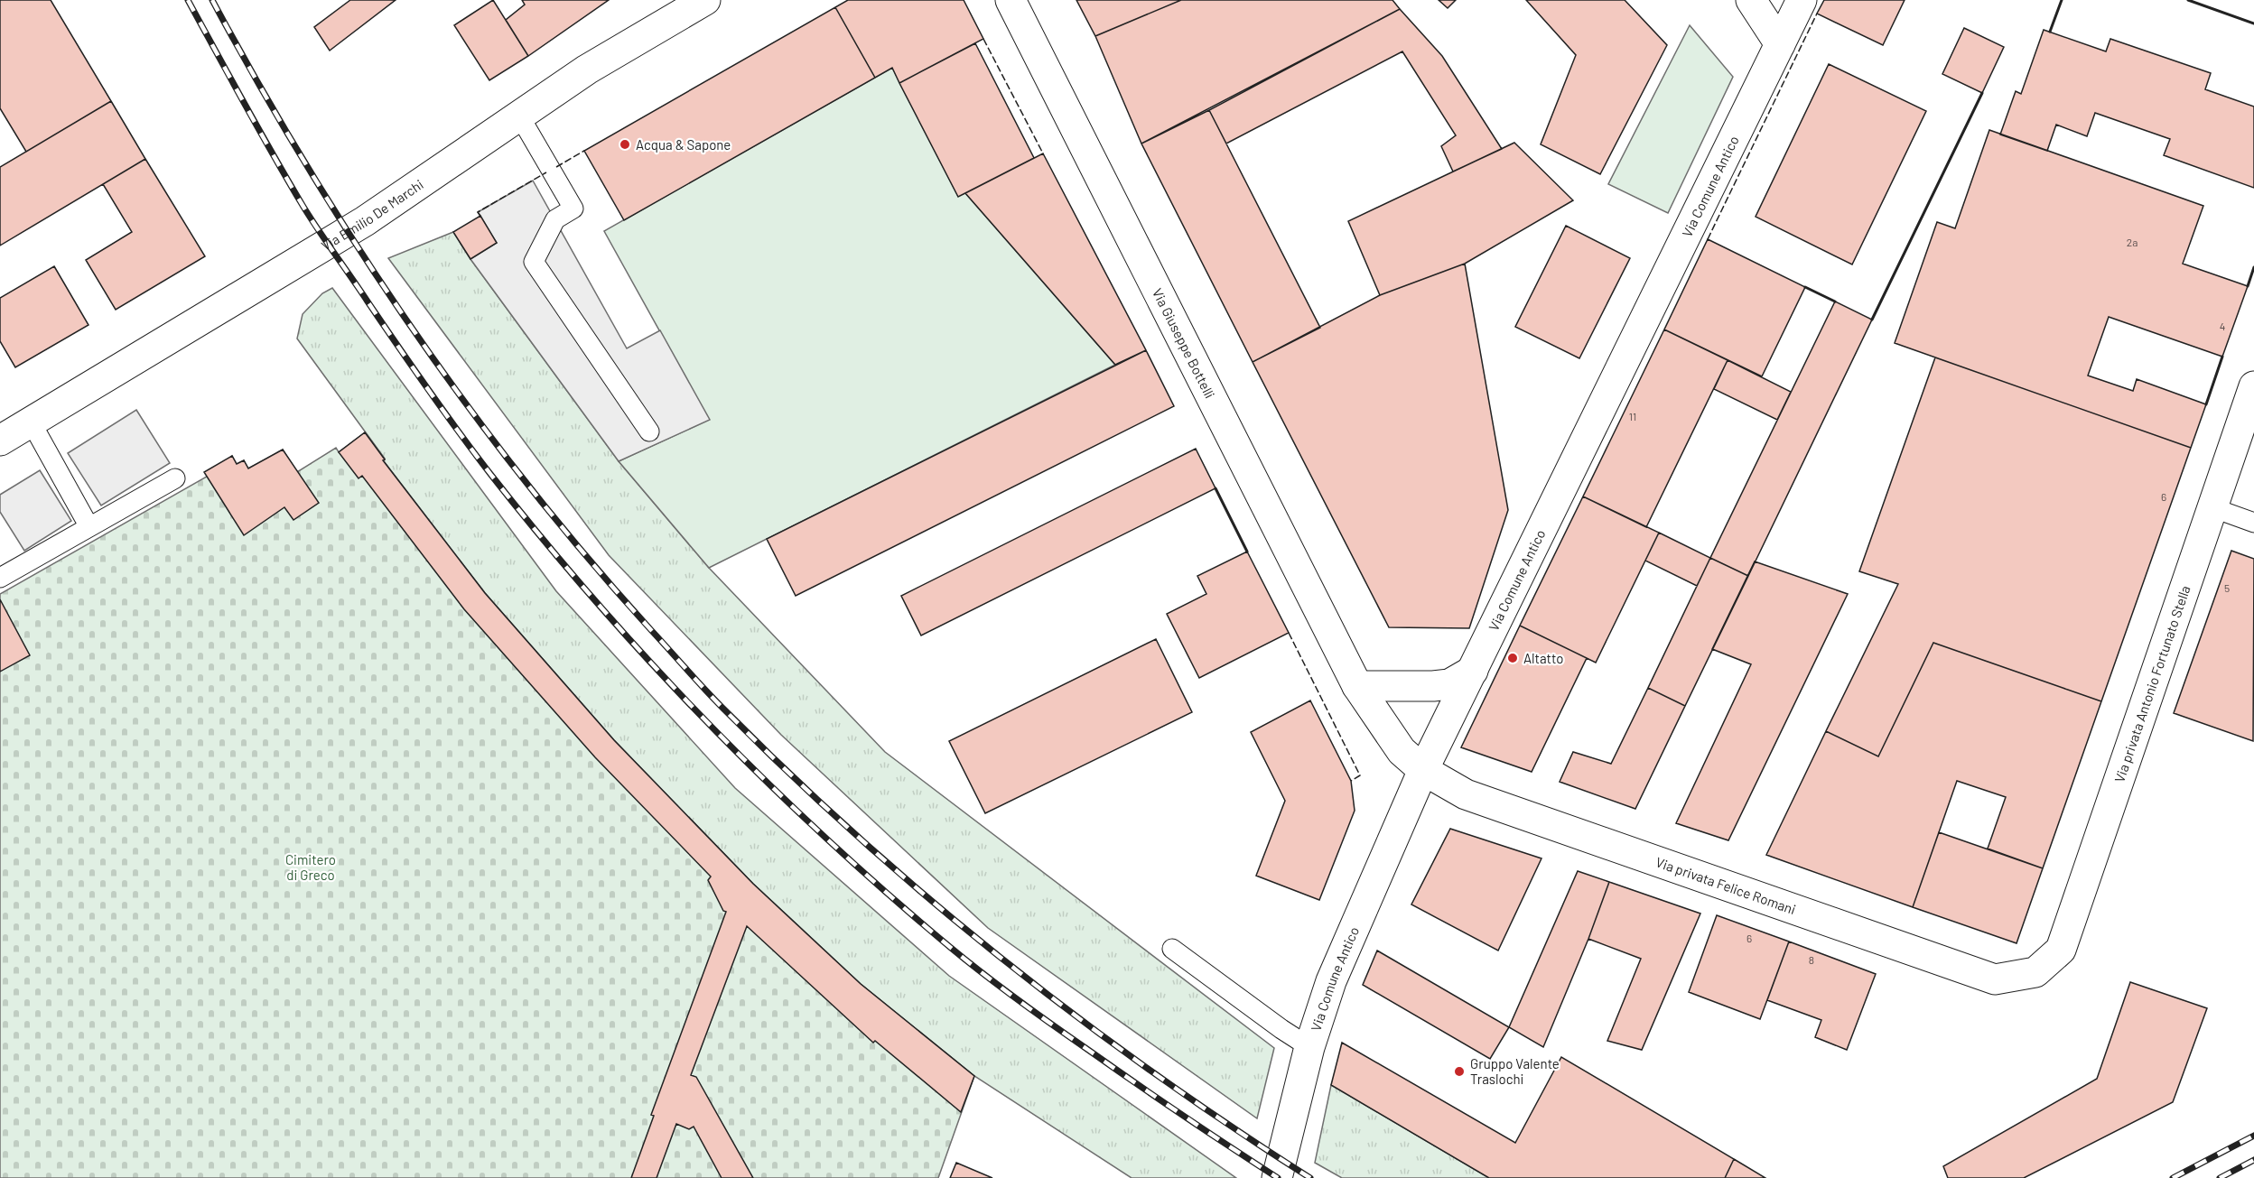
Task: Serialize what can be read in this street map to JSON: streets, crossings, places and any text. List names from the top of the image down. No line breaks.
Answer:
{"streets":{"street":["Via Comune Antico","Via Emilio De Marchi","Via Giuseppe Bottelli","Via privata Antonio Fortunato Stella","Via privata Felice Romani"]},"crossings":[["Via Comune Antico","Via Giuseppe Bottelli"],["Via Comune Antico","Via privata Felice Romani"],["Via Giuseppe Bottelli","Via privata Felice Romani"],["Via privata Antonio Fortunato Stella","Via privata Felice Romani"]],"parks":["Cimitero di Greco"],"places":["Acqua & Sapone","Altatto","Gruppo Valente Traslochi"],"house_numbers":["2a","4","11","6","5","6","8"]}
